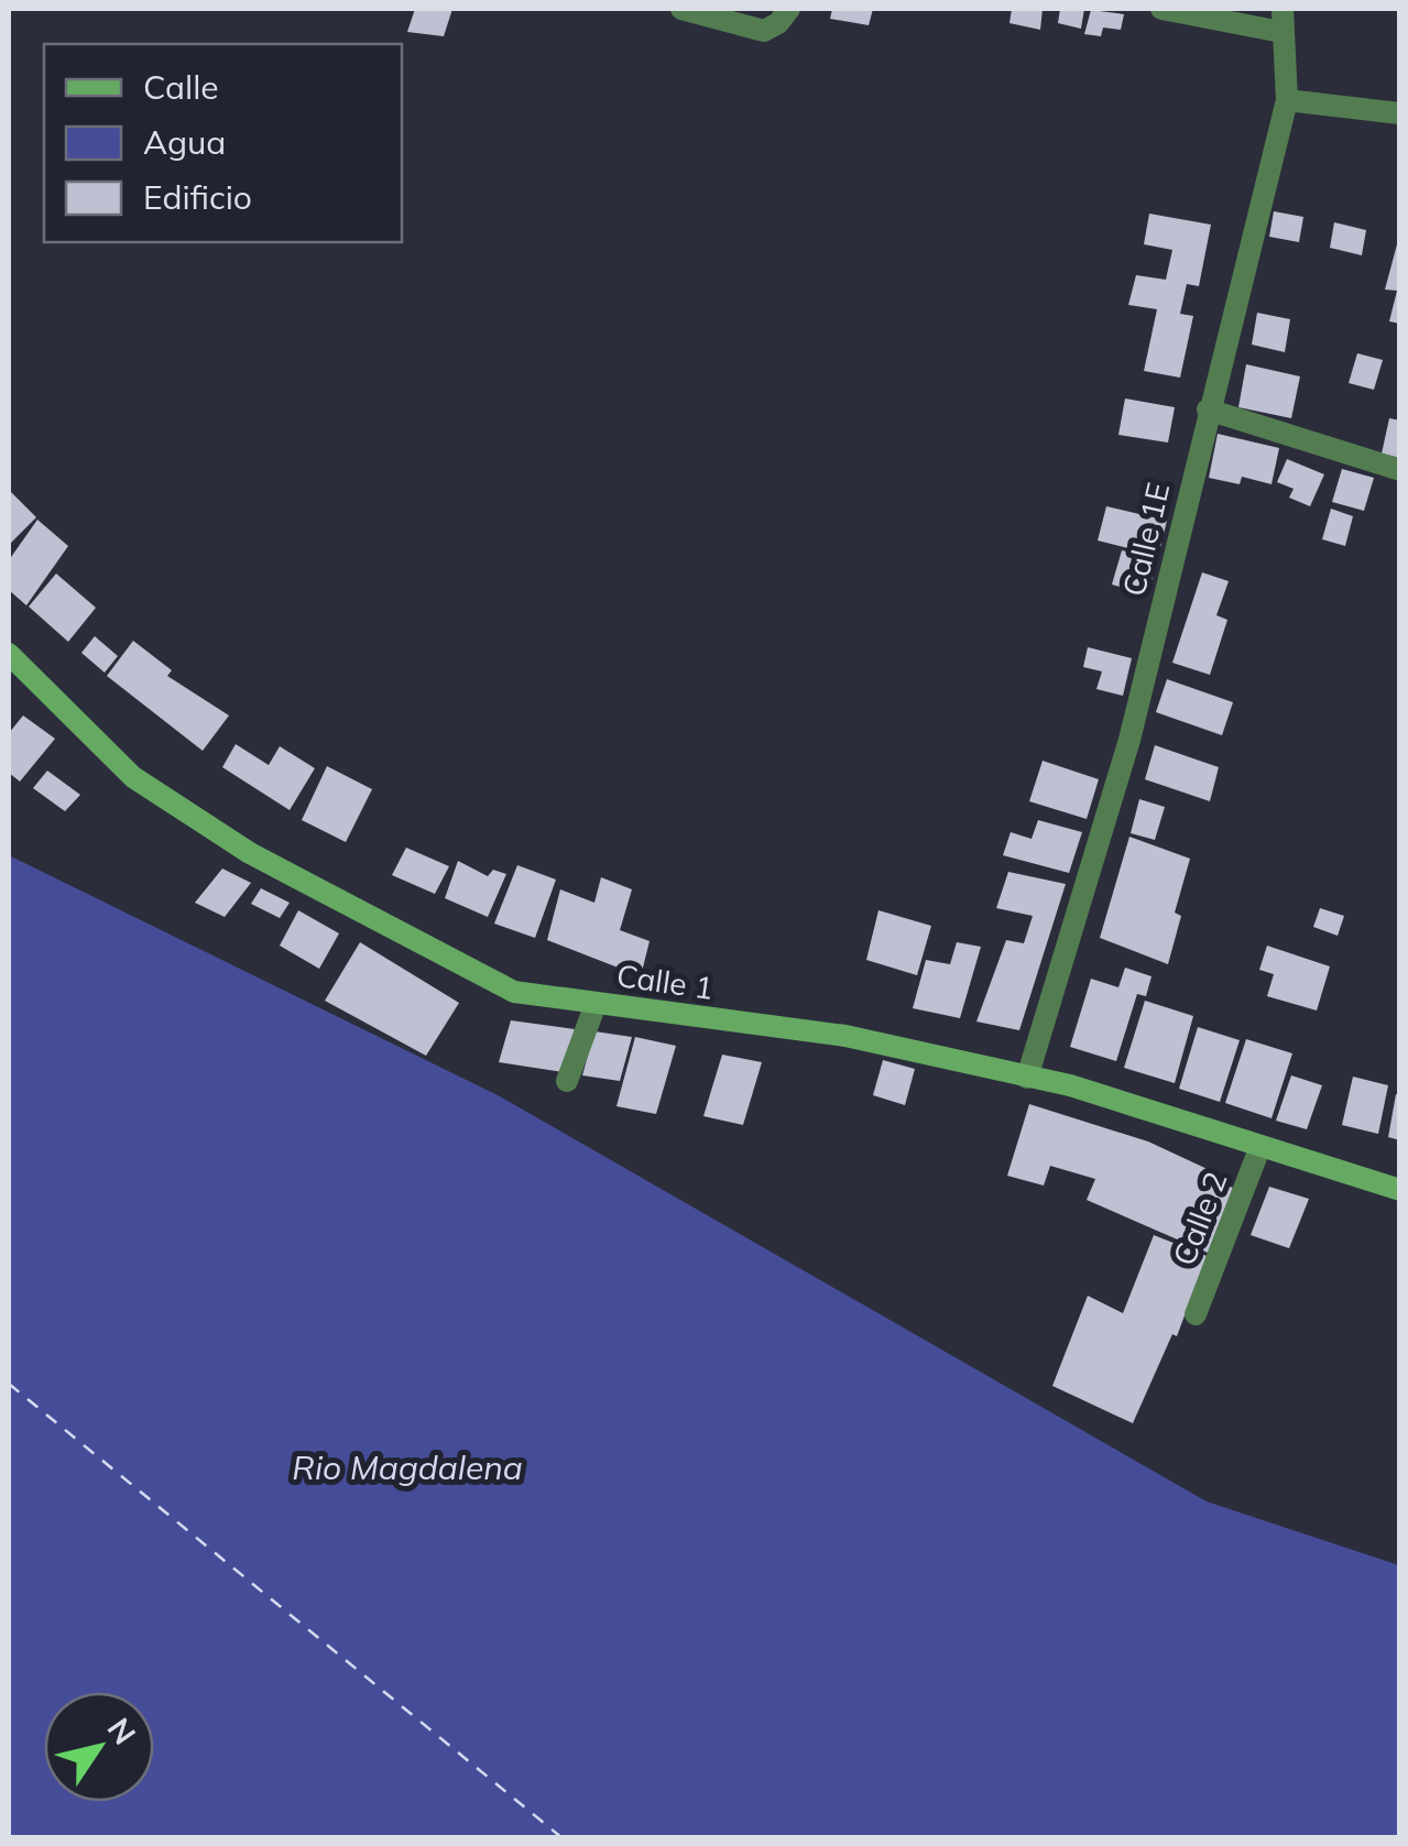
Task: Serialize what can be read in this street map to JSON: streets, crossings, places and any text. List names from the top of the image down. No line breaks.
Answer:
{"streets":{"street":["Calle 1E","Calle 1","Calle 2"]},"crossings":[["Calle 1E","Calle 1"],["Calle 1","Calle 2"]],"water":["Rio Magdalena"],"legend":["Calle","Agua","Edificio"],"north":"top right"}
